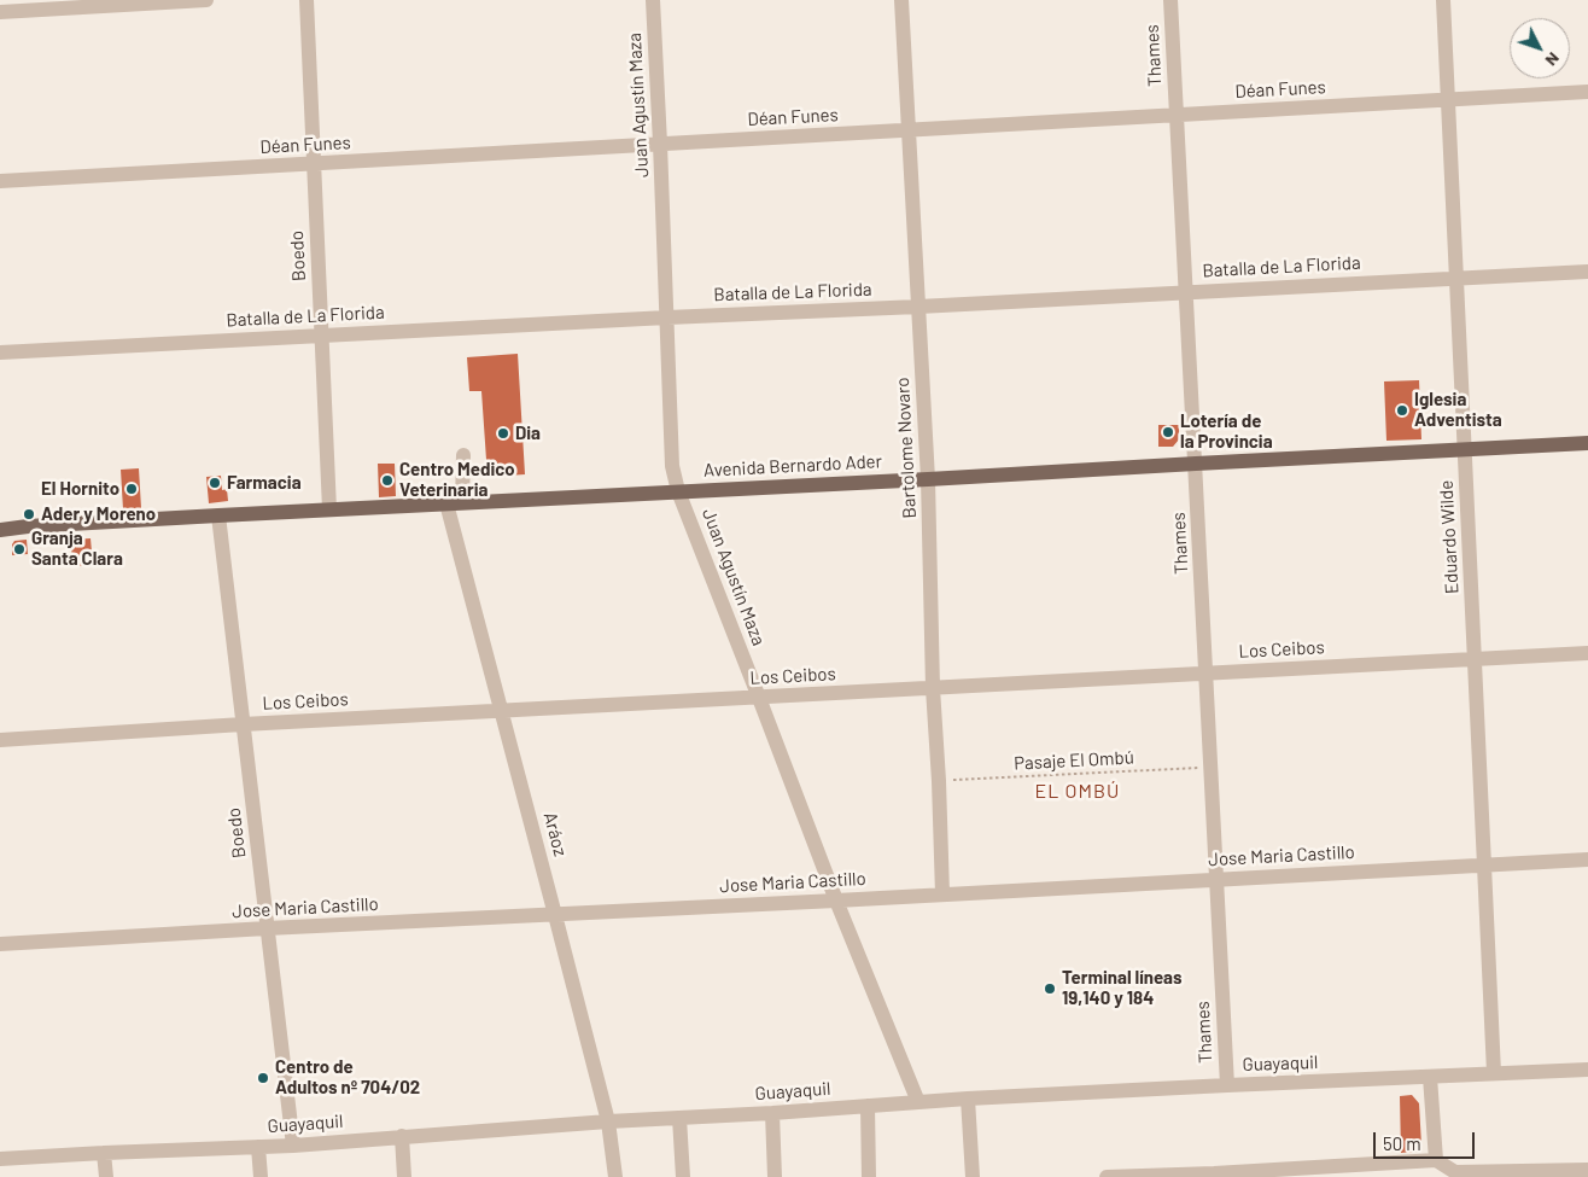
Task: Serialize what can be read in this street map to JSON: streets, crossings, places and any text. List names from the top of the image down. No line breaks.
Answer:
{"streets":{"main road":["Avenida Bernardo Ader"],"street":["Thames","Déan Funes","Juan Agustín Maza","Boedo","Batalla de La Florida","Bartolome Novaro","Eduardo Wilde","Los Ceibos","Aráoz","Jose Maria Castillo","Guayaquil"],"path":["Pasaje El Ombú"]},"crossings":[["Thames","Déan Funes"],["Thames","Batalla de La Florida"],["Thames","Avenida Bernardo Ader"],["Thames","Los Ceibos"],["Thames","Pasaje El Ombú"],["Thames","Jose Maria Castillo"],["Thames","Guayaquil"],["Déan Funes","Juan Agustín Maza"],["Déan Funes","Boedo"],["Déan Funes","Bartolome Novaro"],["Déan Funes","Eduardo Wilde"],["Juan Agustín Maza","Batalla de La Florida"],["Juan Agustín Maza","Avenida Bernardo Ader"],["Juan Agustín Maza","Los Ceibos"],["Juan Agustín Maza","Jose Maria Castillo"],["Juan Agustín Maza","Guayaquil"],["Boedo","Batalla de La Florida"],["Boedo","Avenida Bernardo Ader"],["Boedo","Los Ceibos"],["Boedo","Jose Maria Castillo"],["Boedo","Guayaquil"],["Batalla de La Florida","Bartolome Novaro"],["Batalla de La Florida","Eduardo Wilde"],["Bartolome Novaro","Avenida Bernardo Ader"],["Bartolome Novaro","Los Ceibos"],["Bartolome Novaro","Pasaje El Ombú"],["Bartolome Novaro","Jose Maria Castillo"],["Avenida Bernardo Ader","Eduardo Wilde"],["Avenida Bernardo Ader","Aráoz"],["Eduardo Wilde","Los Ceibos"],["Eduardo Wilde","Jose Maria Castillo"],["Eduardo Wilde","Guayaquil"],["Los Ceibos","Aráoz"],["Aráoz","Jose Maria Castillo"],["Aráoz","Guayaquil"]],"districts":["EL OMBÚ"],"places":["Iglesia Adventista","Lotería de la Provincia","Dia","Centro Medico Veterinaria","Farmacia","El Hornito","Ader y Moreno","Granja Santa Clara","Terminal líneas 19,140 y 184","Centro de Adultos nº 704/02"],"scale_bar":"50 m","north":"bottom right"}
